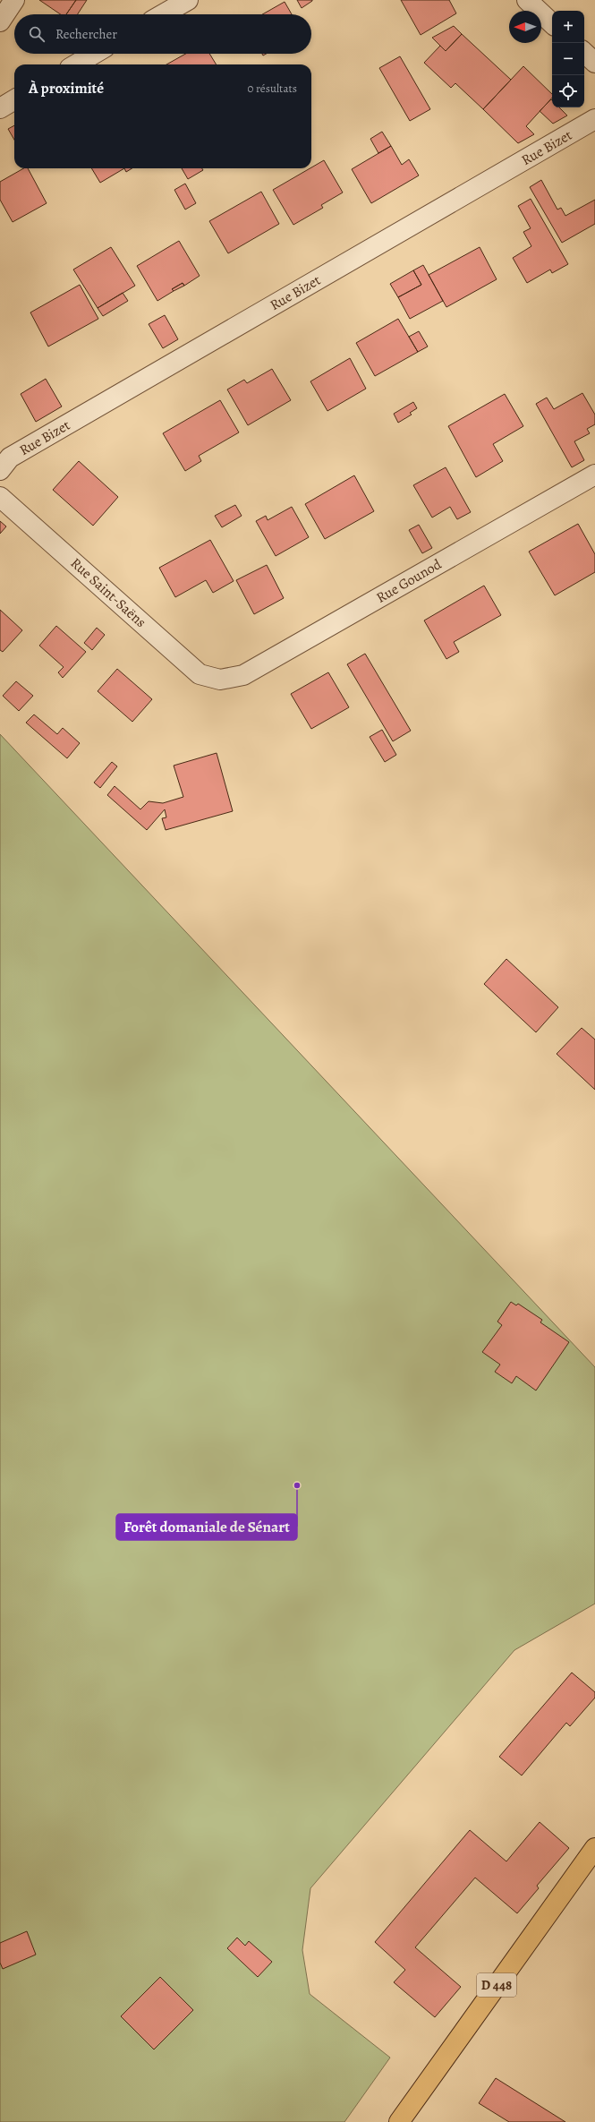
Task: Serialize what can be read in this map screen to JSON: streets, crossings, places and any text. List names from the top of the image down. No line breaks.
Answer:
{"streets":{"main road":["D 448"],"street":["Rue Bizet","Rue Gounod","Rue Saint-Saëns"]},"crossings":[["Rue Gounod","Rue Saint-Saëns"]],"places":["Forêt domaniale de Sénart"],"north":"left","page":{"map_buttons":["+","−"],"search":"Rechercher","heading":["À proximité","0 résultats"]}}
